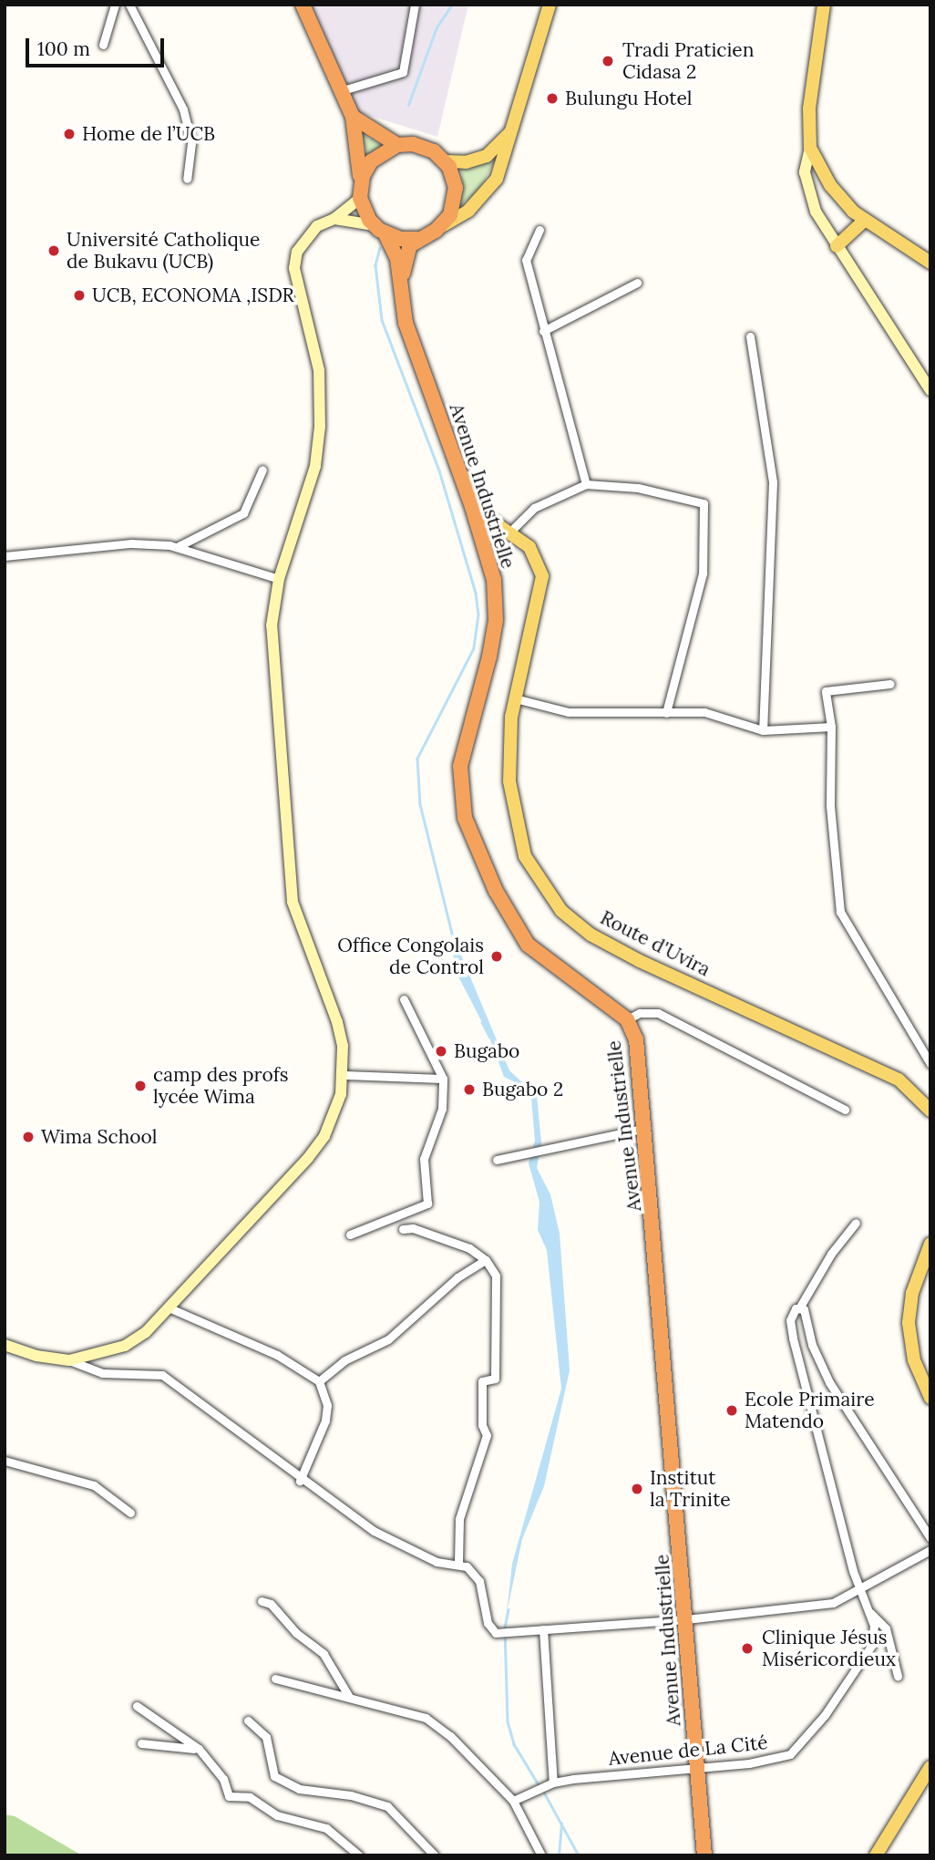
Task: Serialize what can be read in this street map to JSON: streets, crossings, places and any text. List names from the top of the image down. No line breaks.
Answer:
{"streets":{"highway":["Avenue Industrielle"],"main road":["Route d'Uvira"],"street":["Avenue de La Cité"]},"crossings":[["Avenue Industrielle","Route d'Uvira"],["Avenue Industrielle","Avenue de La Cité"]],"places":["Tradi Praticien Cidasa 2","Bulungu Hotel","Home de l’UCB","Université Catholique de Bukavu (UCB)","UCB, ECONOMA ,ISDR","Office Congolais de Control","Bugabo","camp des profs lycée Wima","Bugabo 2","Wima School","Ecole Primaire Matendo","Institut la Trinite","Clinique Jésus Miséricordieux"],"scale_bar":"100 m"}
